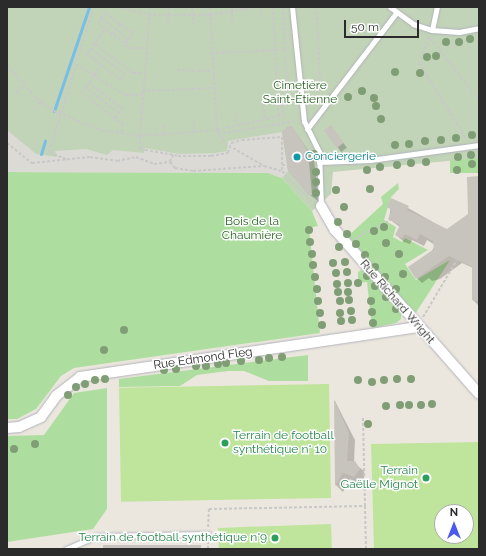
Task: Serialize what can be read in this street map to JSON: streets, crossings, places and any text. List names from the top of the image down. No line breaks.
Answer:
{"streets":{"street":["Rue Richard Wright","Rue Edmond Fleg"]},"crossings":[["Rue Richard Wright","Rue Edmond Fleg"]],"parks":["Cimetière Saint-Étienne","Bois de la Chaumière"],"places":["Conciergerie","Terrain de football synthétique n° 10","Terrain Gaëlle Mignot","Terrain de football synthétique n°9"],"scale_bar":"50 m","north":"top"}
